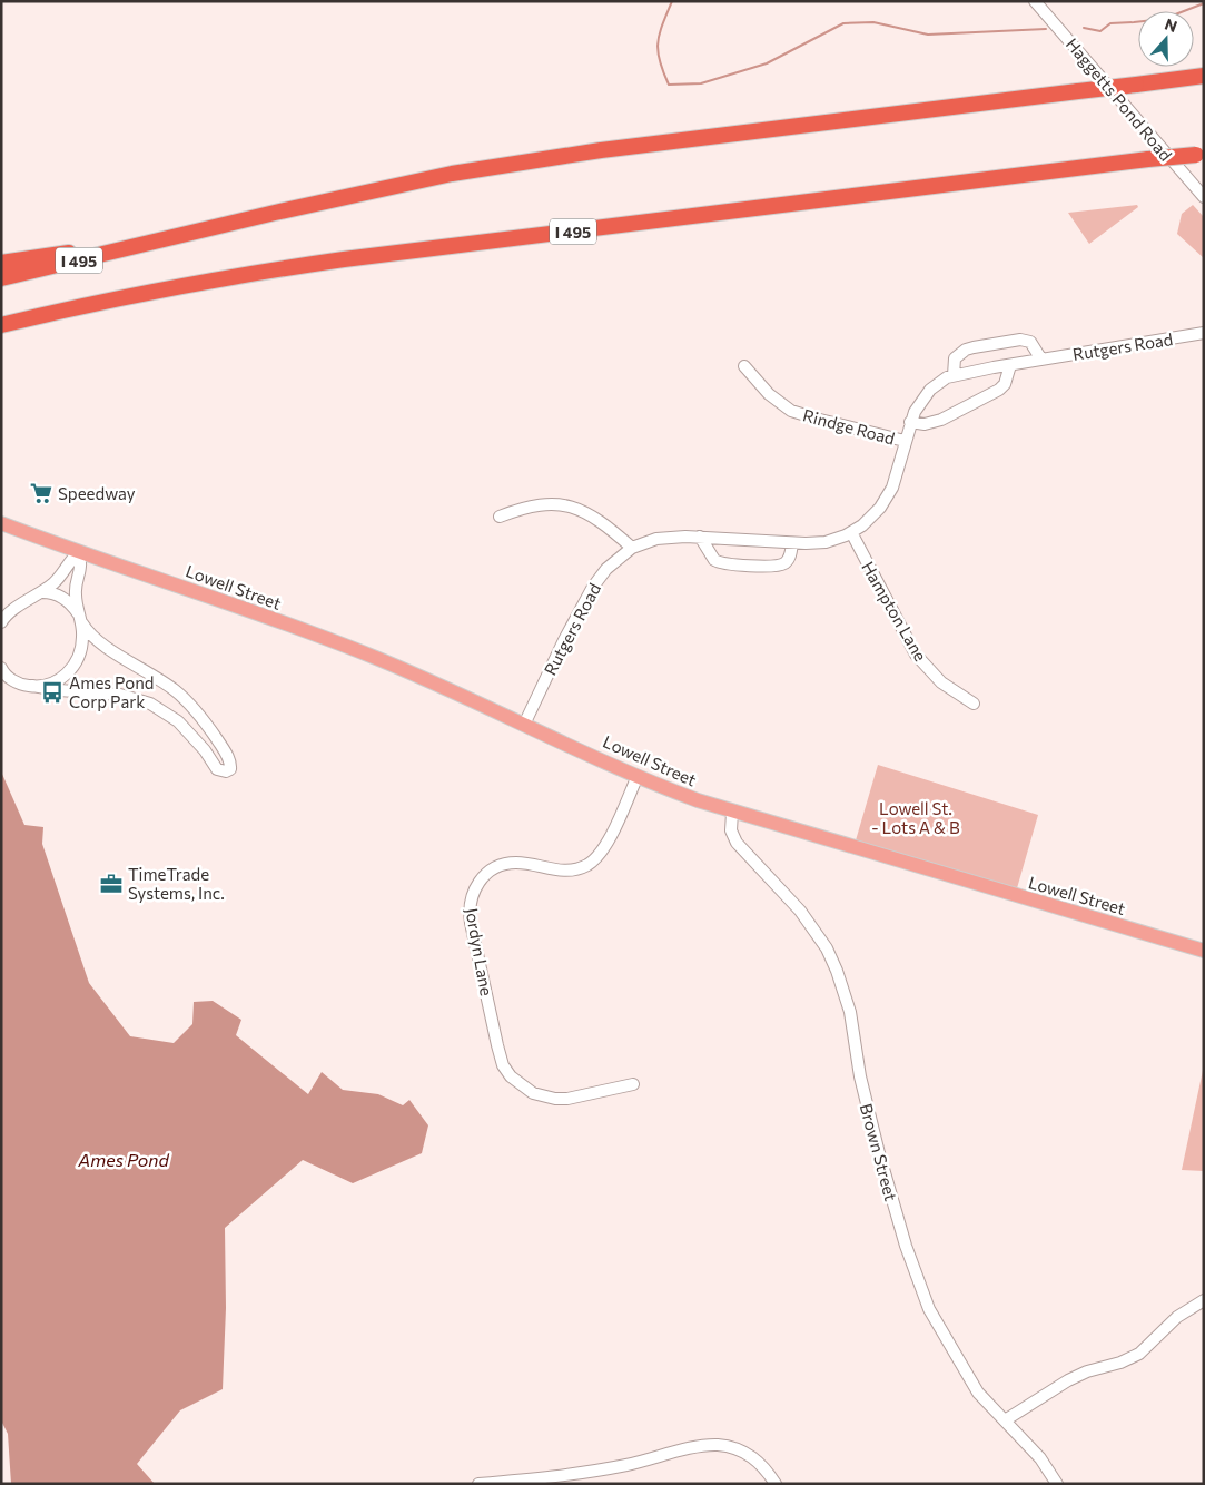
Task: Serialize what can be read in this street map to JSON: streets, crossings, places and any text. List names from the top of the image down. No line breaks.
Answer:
{"streets":{"highway":["I 495"],"main road":["Lowell Street"],"street":["Haggetts Pond Road","Rutgers Road","Rindge Road","Hampton Lane","Jordyn Lane","Brown Street"]},"crossings":[["Rutgers Road","Rindge Road"],["Rutgers Road","Lowell Street"],["Rutgers Road","Hampton Lane"],["Lowell Street","Jordyn Lane"],["Lowell Street","Brown Street"]],"water":["Ames Pond"],"parks":["Lowell St. - Lots A & B"],"places":{"supermarket":["Speedway"],"bus stop":["Ames Pond Corp Park"],"office":["TimeTrade Systems, Inc."]},"north":"top"}
